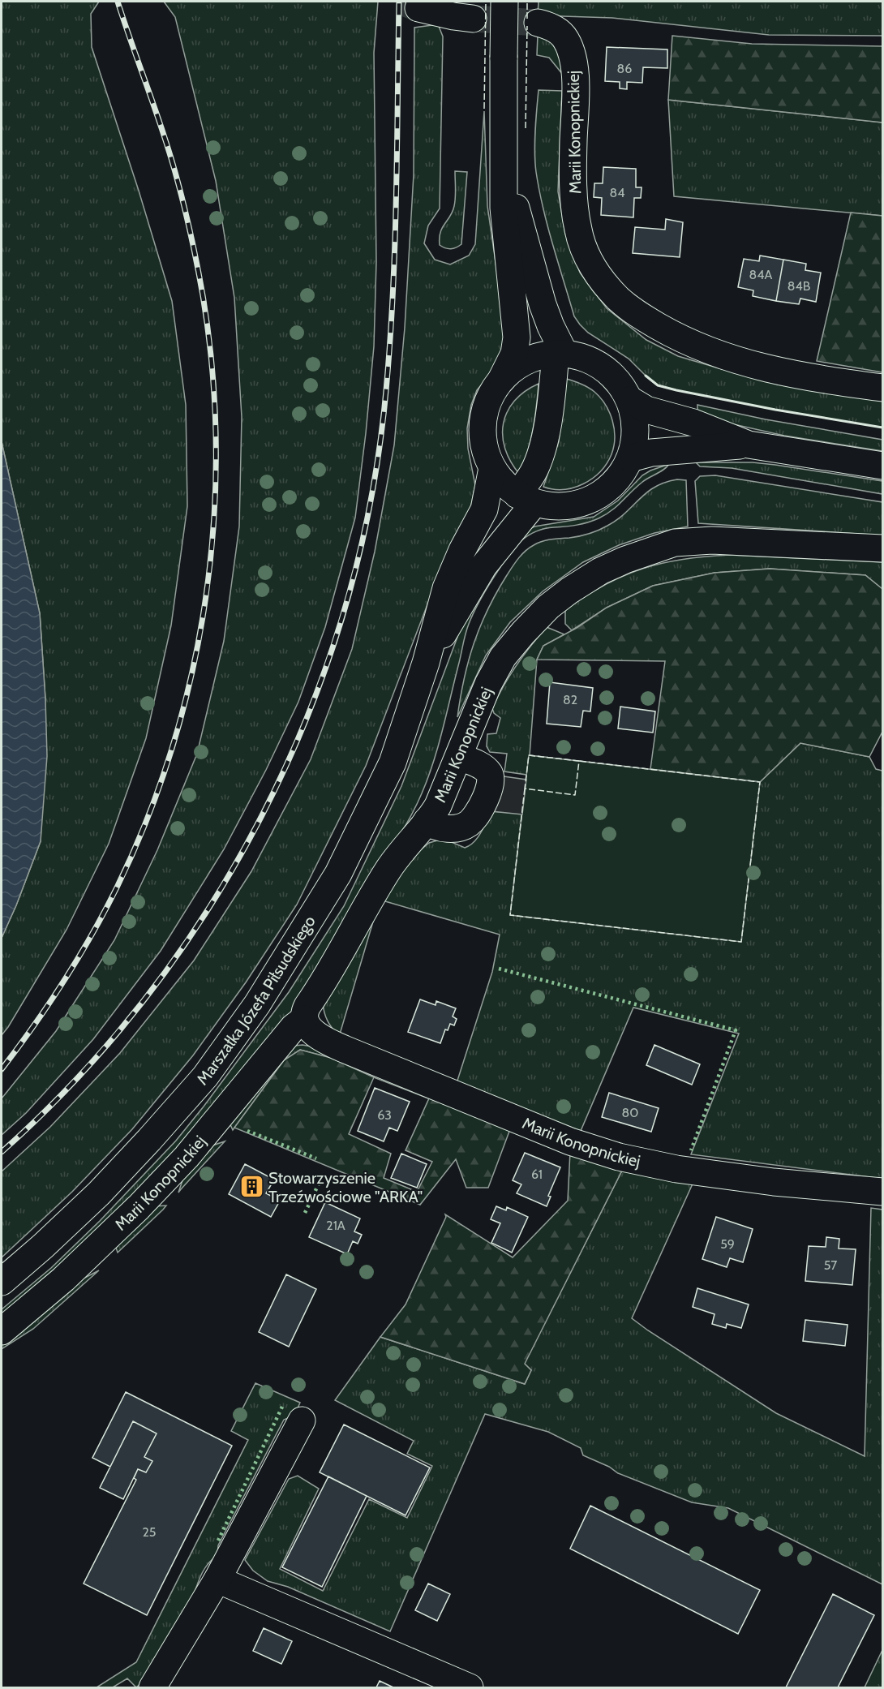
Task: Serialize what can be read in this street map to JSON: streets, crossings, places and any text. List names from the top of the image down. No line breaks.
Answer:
{"streets":{"main road":["Marii Konopnickiej","Marszałka Józefa Piłsudskiego"]},"places":{"building":["Stowarzyszenie Trzeźwościowe \"ARKA\""]},"house_numbers":["86","84","84A","84B","82","80","63","61","21A","59","57","25"]}
